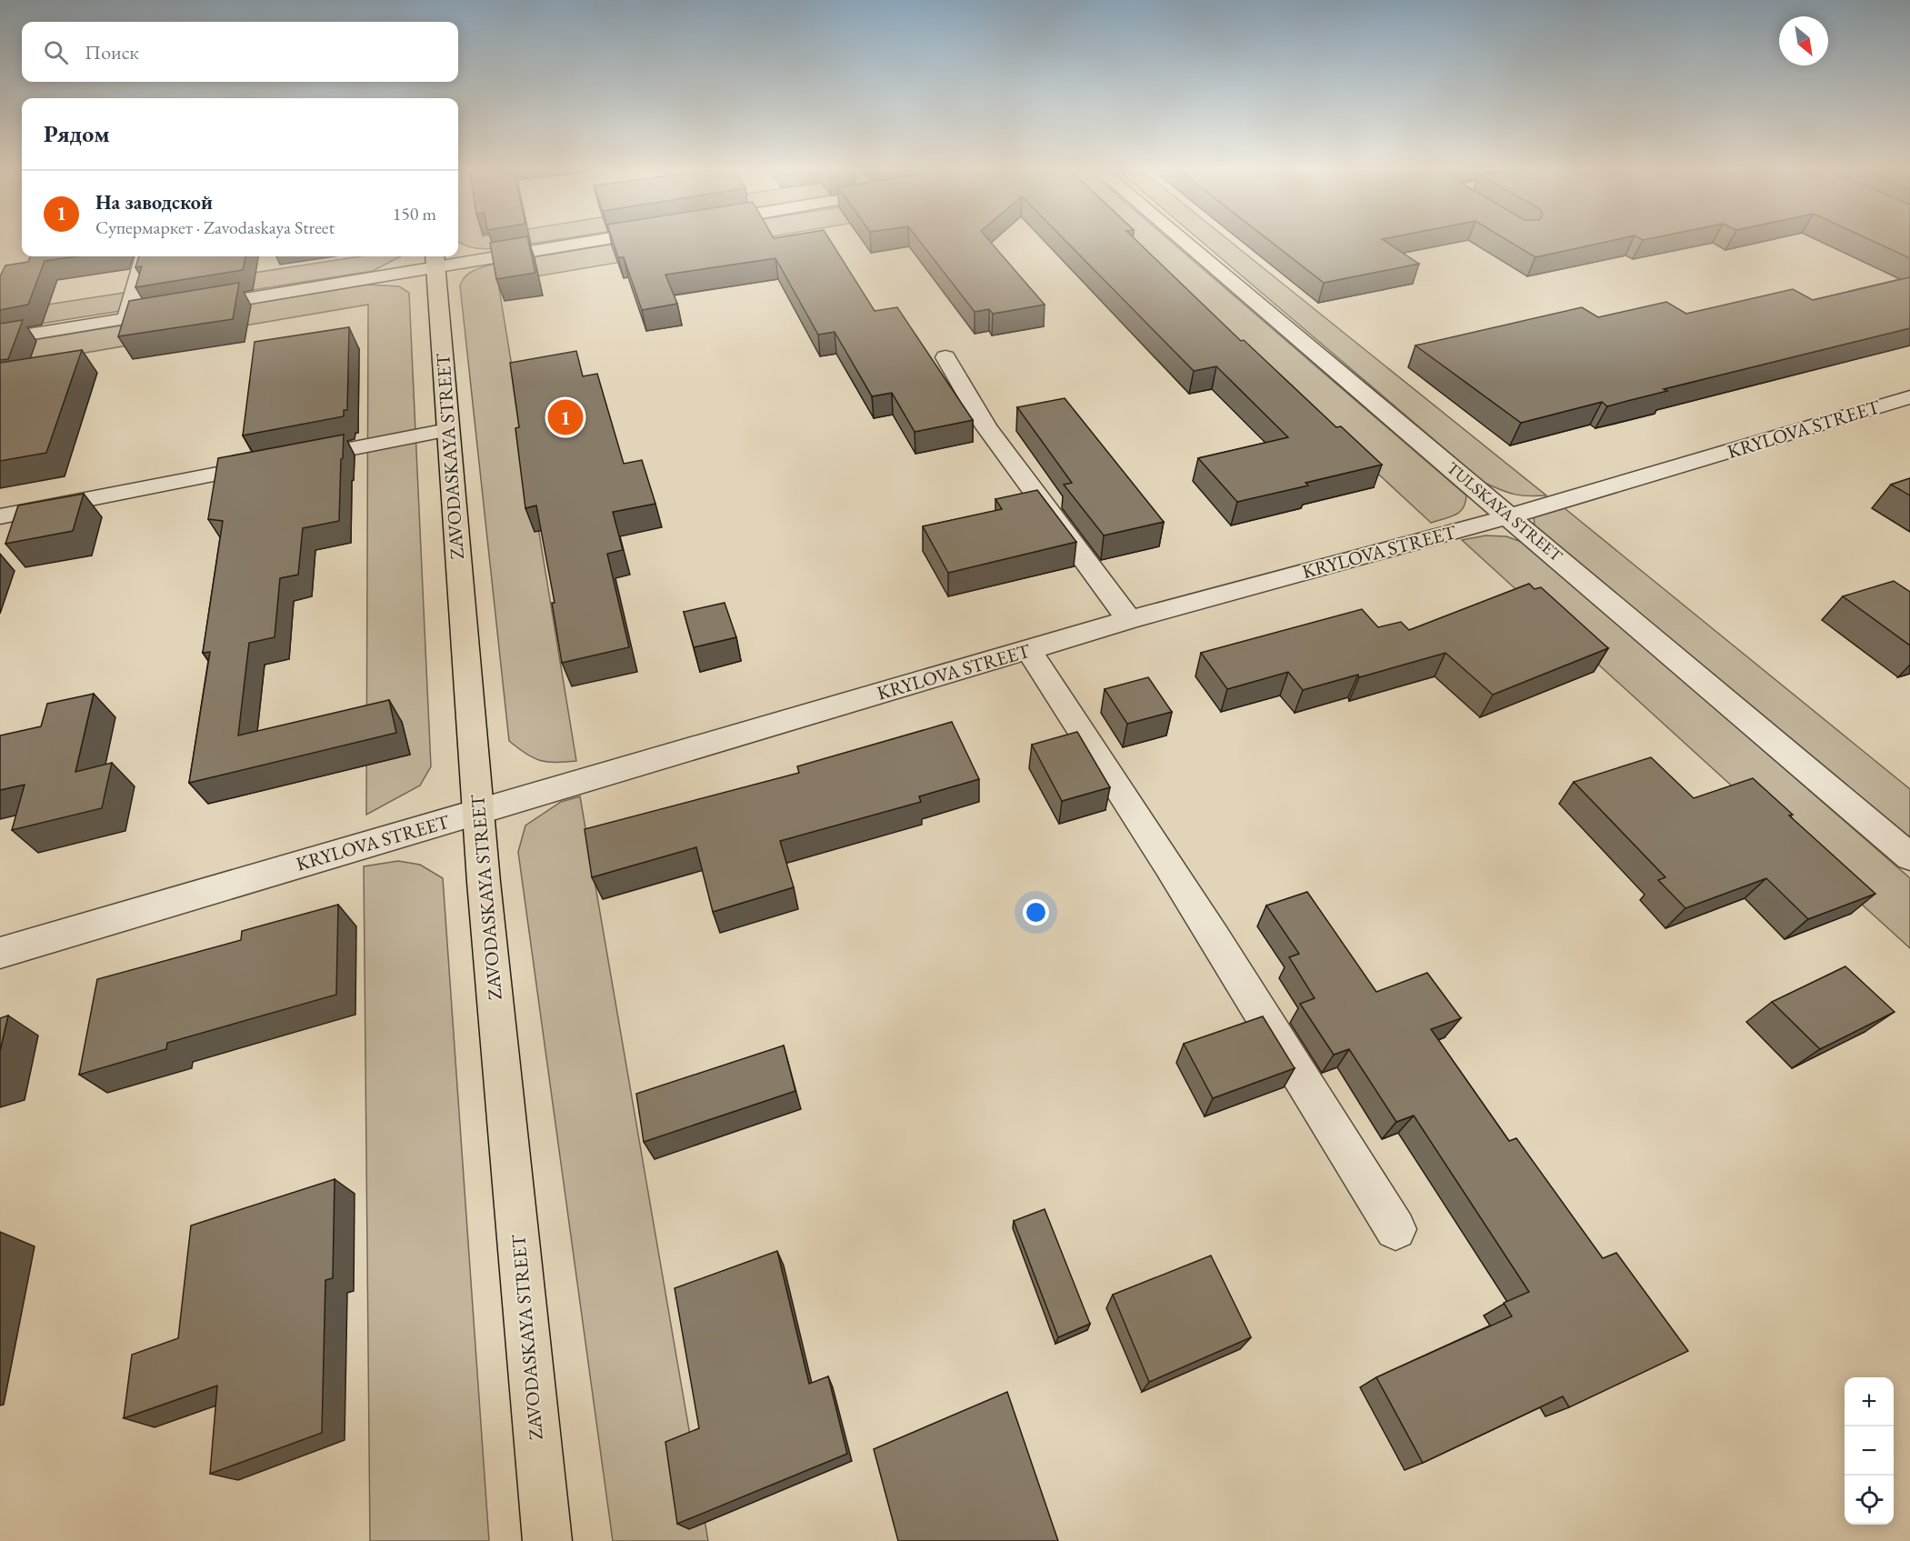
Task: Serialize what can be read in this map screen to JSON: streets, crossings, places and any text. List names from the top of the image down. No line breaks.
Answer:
{"streets":{"main road":["ZAVODASKAYA STREET"],"street":["KRYLOVA STREET","TULSKAYA STREET"]},"crossings":[["KRYLOVA STREET","ZAVODASKAYA STREET"],["KRYLOVA STREET","TULSKAYA STREET"]],"north":"bottom right","page":{"search":"Поиск","heading":"Рядом","list":[{"mark":"1","name":"На заводской","note":"Супермаркет · Zavodaskaya Street","value":"150 m"}],"pins":"1","map_buttons":["+","−"]}}
